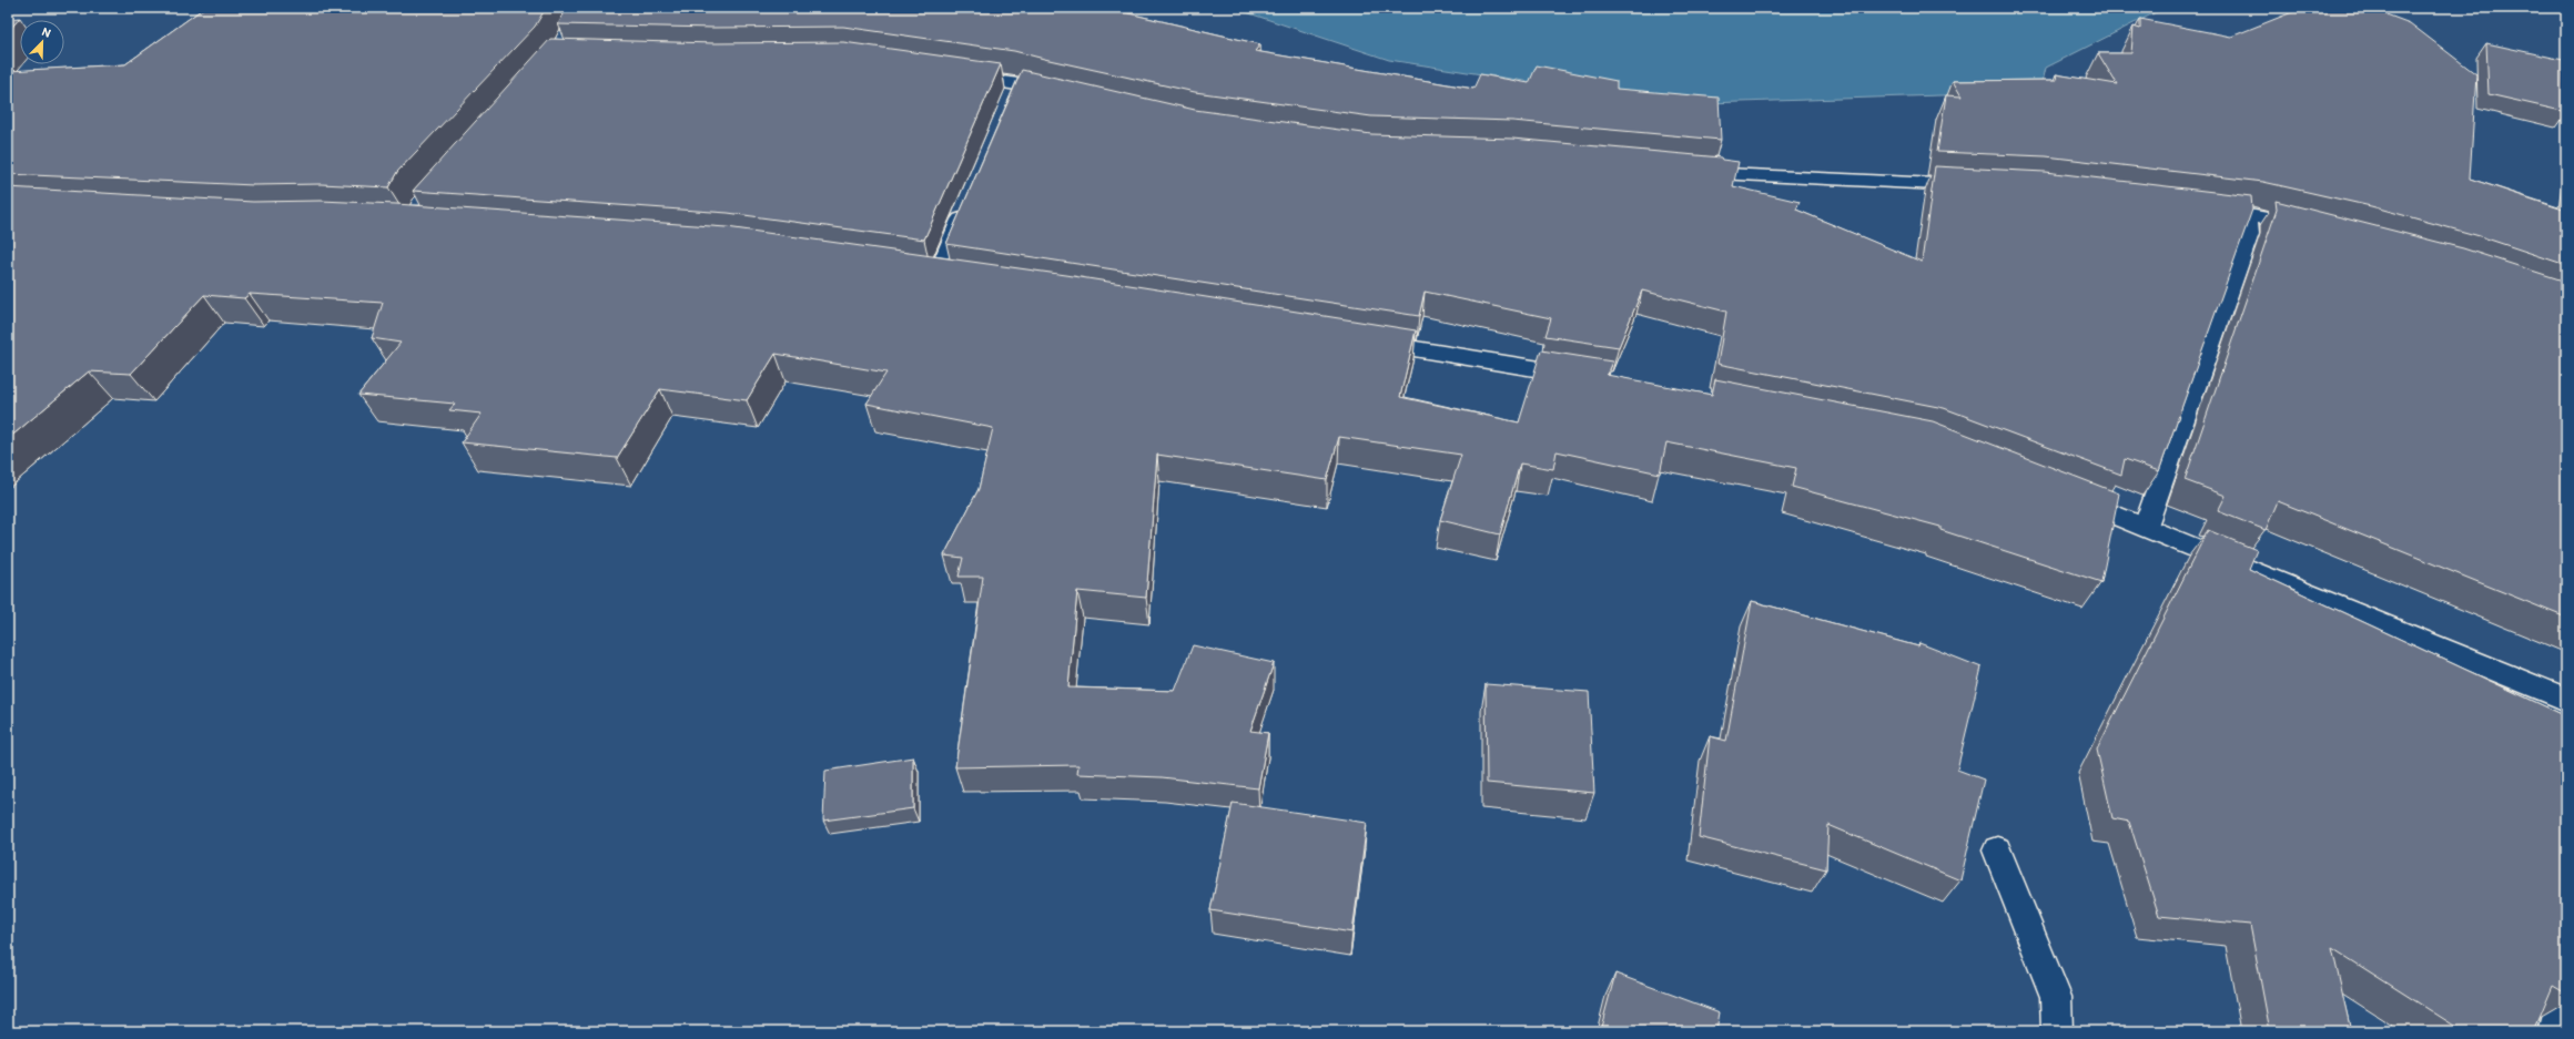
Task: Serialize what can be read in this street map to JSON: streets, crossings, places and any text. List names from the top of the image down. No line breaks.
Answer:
{"north":"top right"}
